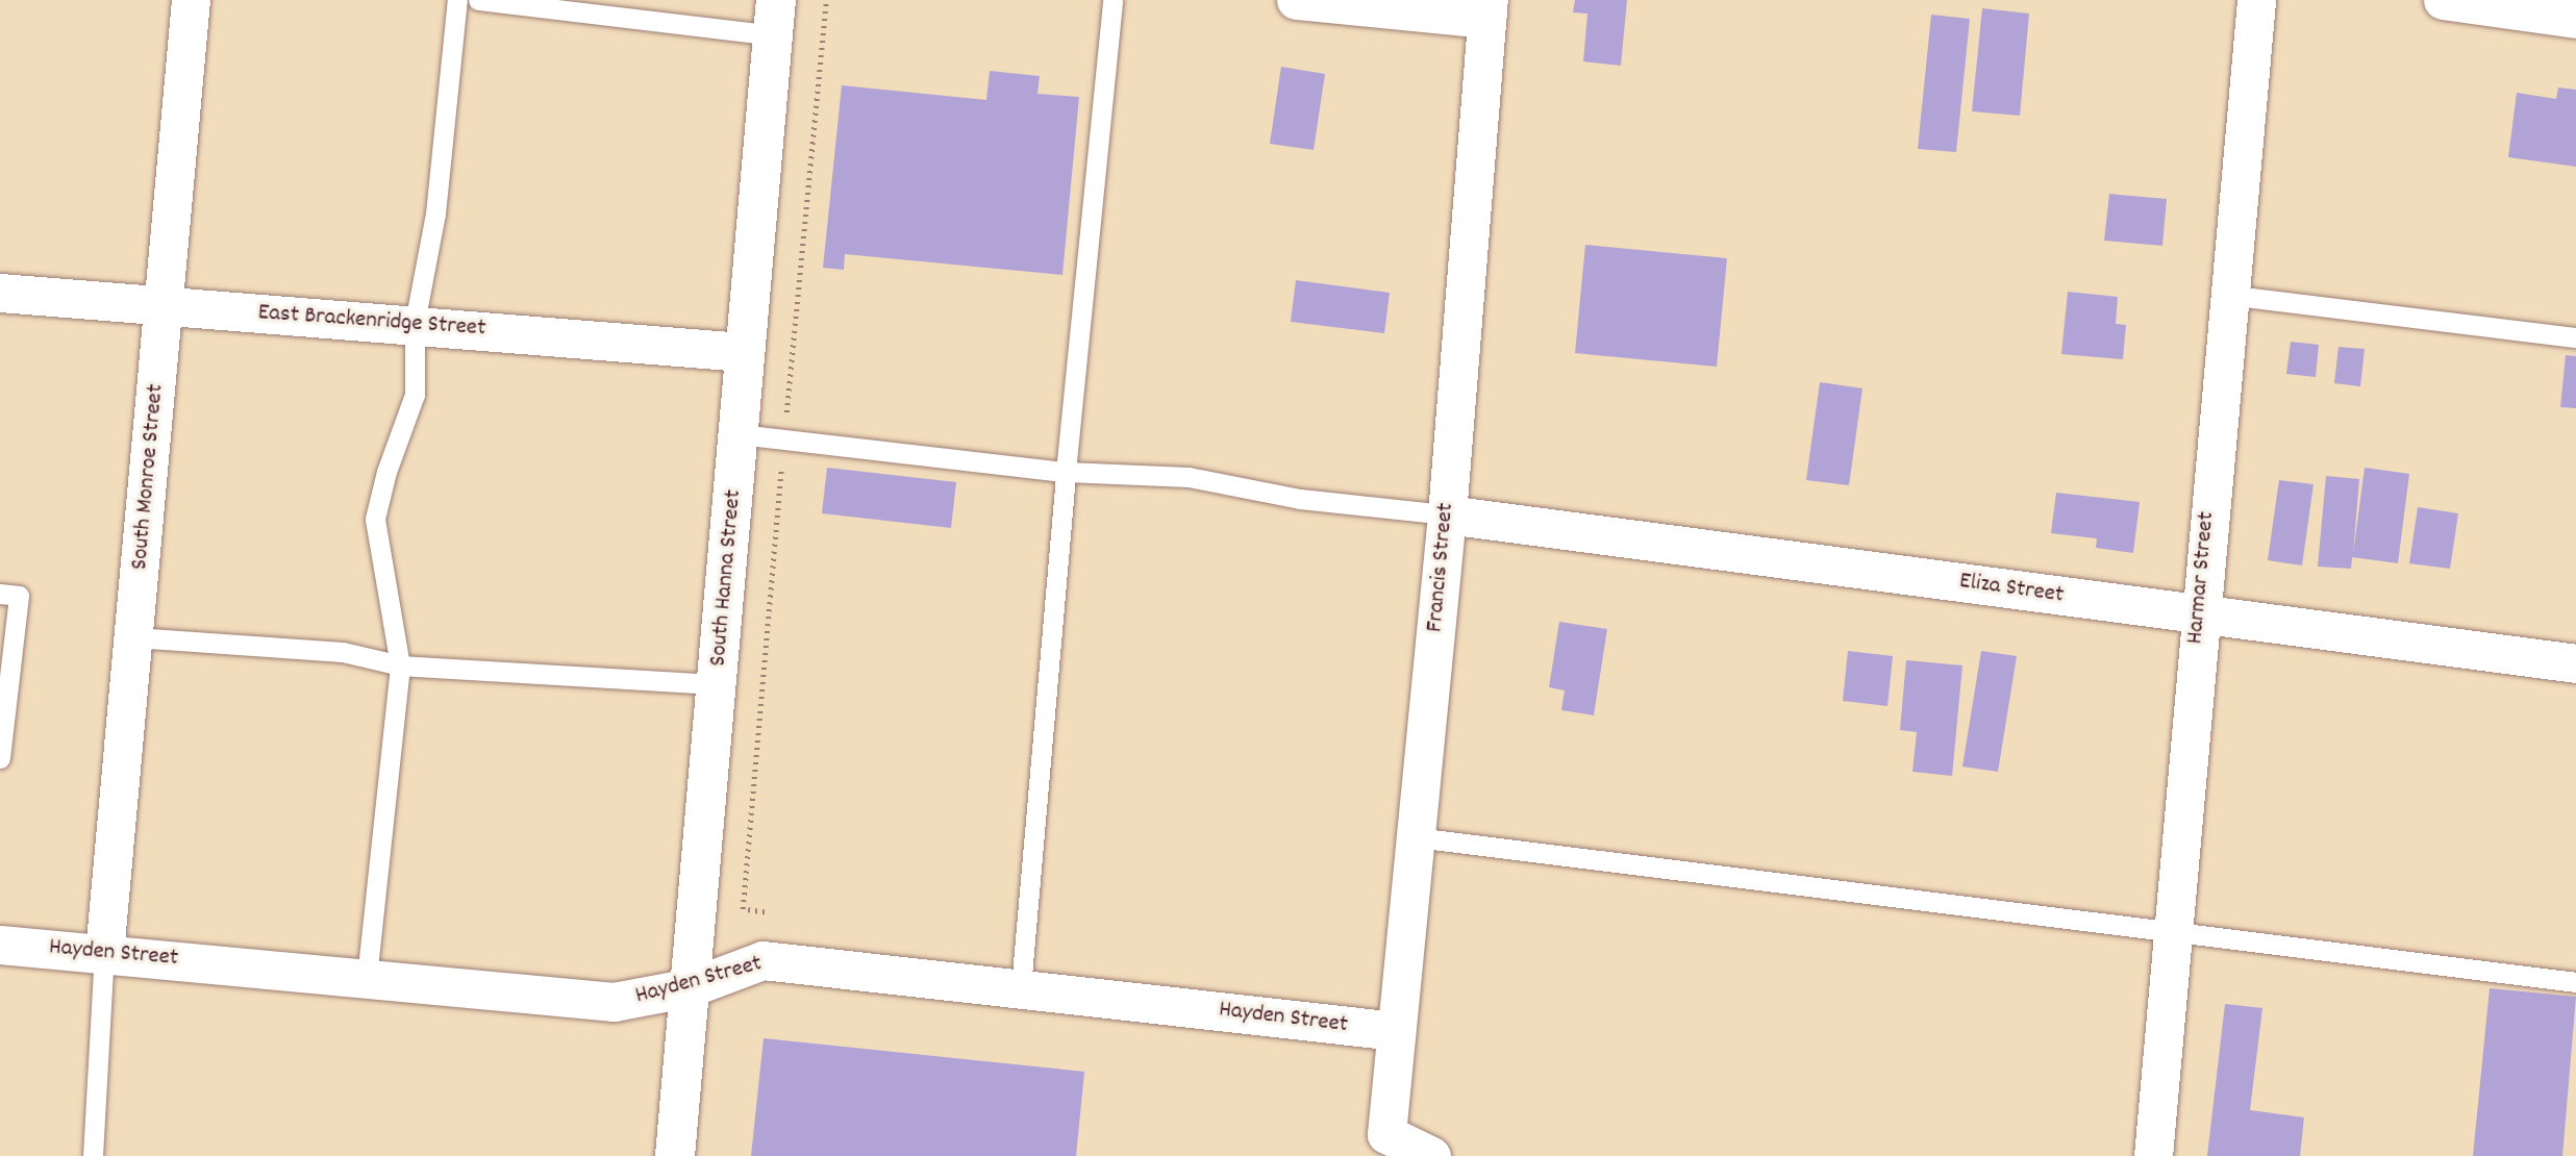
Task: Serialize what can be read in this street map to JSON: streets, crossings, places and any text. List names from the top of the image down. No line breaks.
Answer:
{"streets":{"street":["East Brackenridge Street","South Monroe Street","Francis Street","South Hanna Street","Harmar Street","Eliza Street","Hayden Street"]},"crossings":[["East Brackenridge Street","South Monroe Street"],["East Brackenridge Street","South Hanna Street"],["South Monroe Street","Hayden Street"],["Francis Street","Eliza Street"],["Francis Street","Hayden Street"],["South Hanna Street","Hayden Street"],["Harmar Street","Eliza Street"]]}
